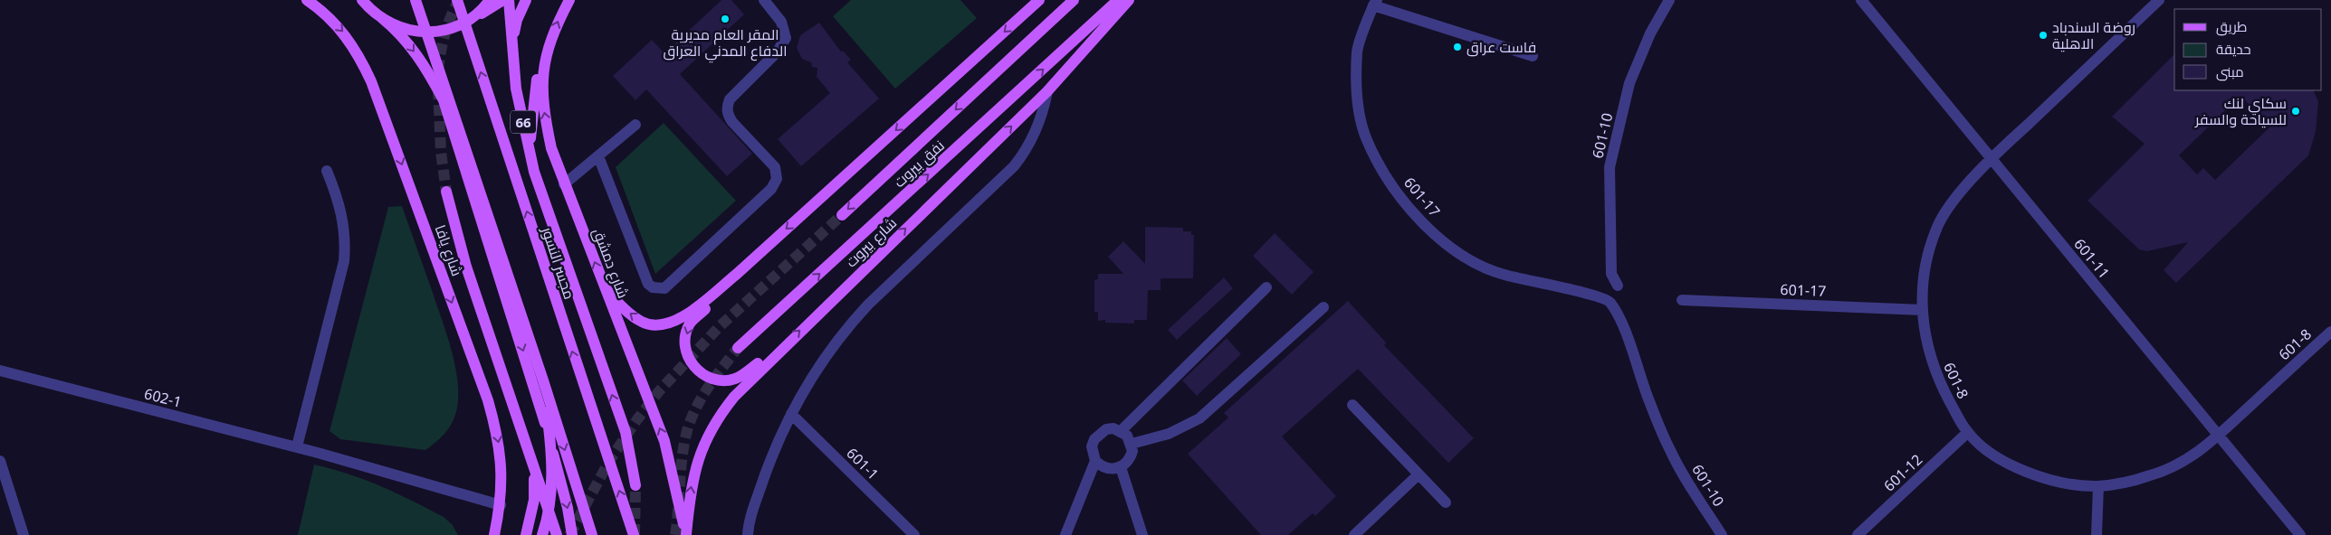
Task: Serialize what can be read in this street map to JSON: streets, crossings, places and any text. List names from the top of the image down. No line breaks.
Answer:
{"streets":{"main road":["66","نفق بيروت","شارع بيروت","شارع يافا","مجسر النسور","شارع دمشق"],"street":["601-10","601-17","601-11","601-8","602-1","601-1","601-12"]},"crossings":[["601-10","601-17"],["601-17","601-8"],["شارع بيروت","شارع دمشق"],["شارع يافا","602-1"],["601-11","601-8"],["601-8","601-12"]],"places":["المقر العام مديرية الدفاع المدني العراق","روضة السندباد الاهلية","فاست عراق","سكاي لنك للسياحة والسفر"],"legend":["طريق","حديقة","مبنى"]}
